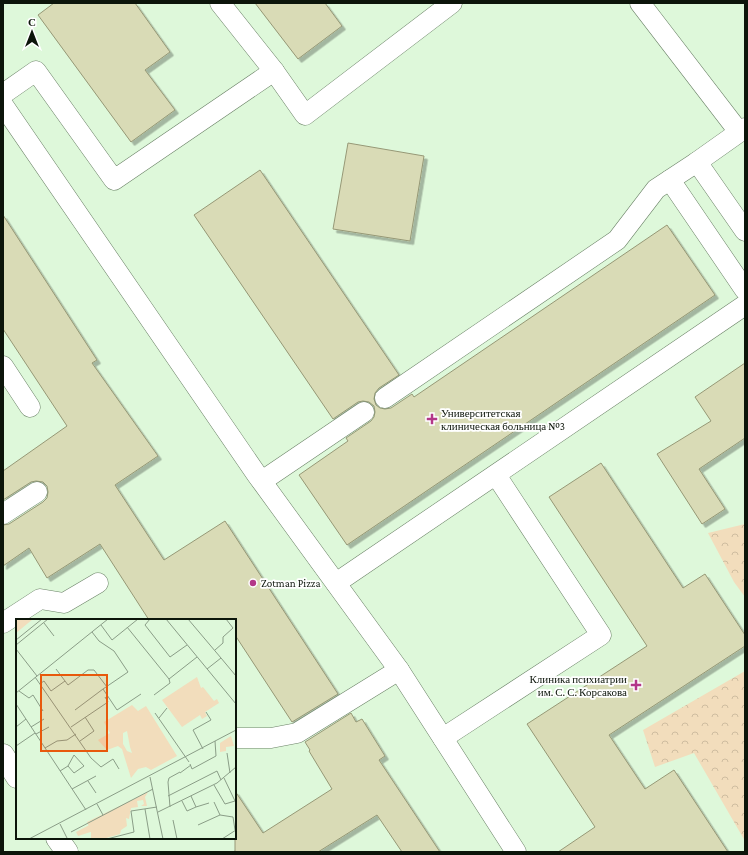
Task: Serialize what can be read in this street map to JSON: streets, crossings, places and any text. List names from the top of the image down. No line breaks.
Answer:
{"places":{"health":["Университетская клиническая больница №3","Клиника психиатрии им. С. С. Корсакова"],"other":["Zotman Pizza"]},"north":"top"}
